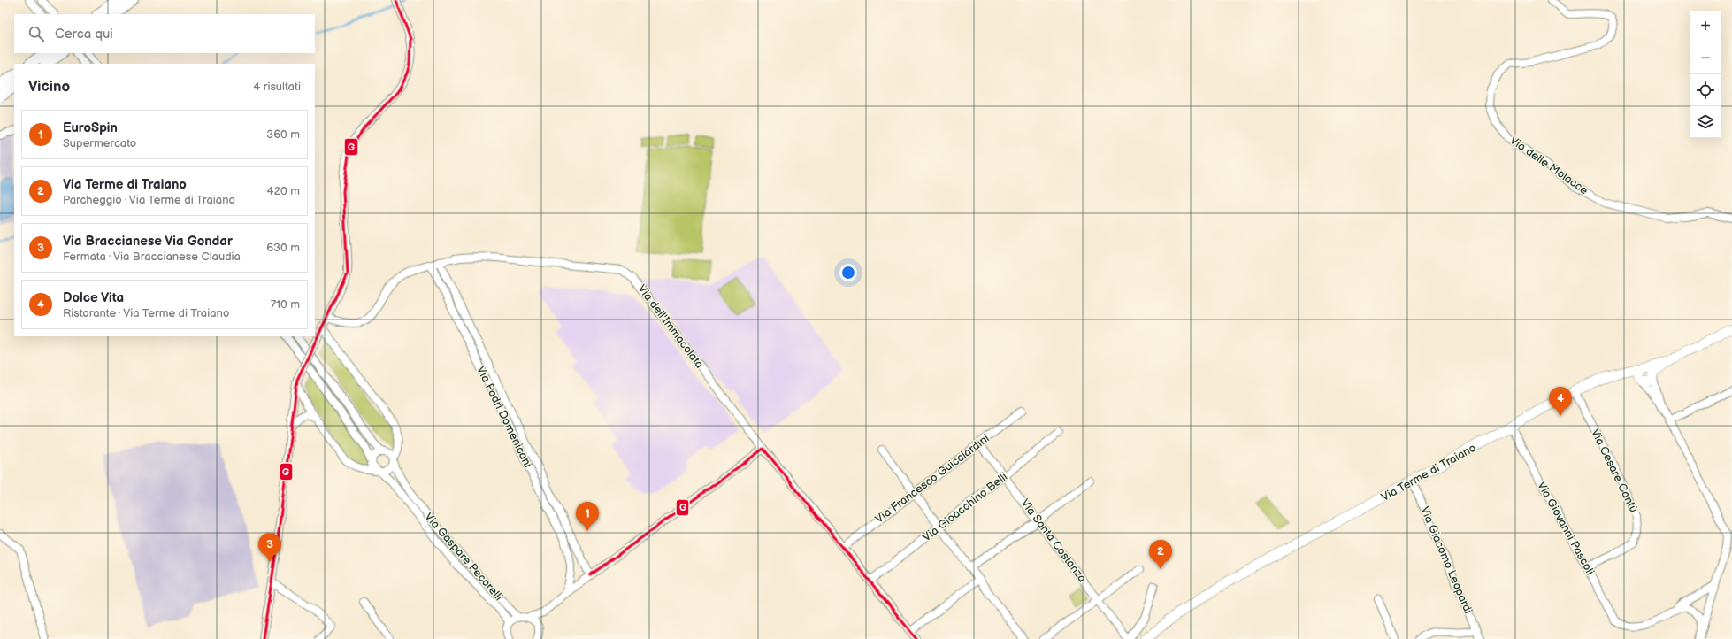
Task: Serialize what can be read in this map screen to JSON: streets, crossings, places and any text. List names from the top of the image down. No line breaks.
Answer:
{"streets":{"main road":["Via Terme di Traiano"],"street":["Via delle Molacce","Via dell'Immacolata","Via Padri Domenicani","Via Cesare Cantù","Via Francesco Guicciardini","Via Gioacchino Belli","Via Giovanni Pascoli","Via Santa Costanza","Via Gaspare Pecorelli","Via Giacomo Leopardi"]},"crossings":[["Via dell'Immacolata","Via Padri Domenicani"],["Via dell'Immacolata","Via Francesco Guicciardini"],["Via dell'Immacolata","Via Gioacchino Belli"],["Via Cesare Cantù","Via Terme di Traiano"],["Via Cesare Cantù","Via Giovanni Pascoli"],["Via Terme di Traiano","Via Giovanni Pascoli"],["Via Terme di Traiano","Via Giacomo Leopardi"],["Via Francesco Guicciardini","Via Santa Costanza"],["Via Gioacchino Belli","Via Santa Costanza"]],"lines":["transit line G"],"page":{"map_buttons":["+","−"],"search":"Cerca qui","heading":["Vicino","4 risultati"],"list":[{"mark":"1","name":"EuroSpin","note":"Supermercato","value":"360 m"},{"mark":"2","name":"Via Terme di Traiano","note":"Parcheggio · Via Terme di Traiano","value":"420 m"},{"mark":"3","name":"Via Braccianese Via Gondar","note":"Fermata · Via Braccianese Claudia","value":"630 m"},{"mark":"4","name":"Dolce Vita","note":"Ristorante · Via Terme di Traiano","value":"710 m"}],"pins":["4","1","3","2"]}}
